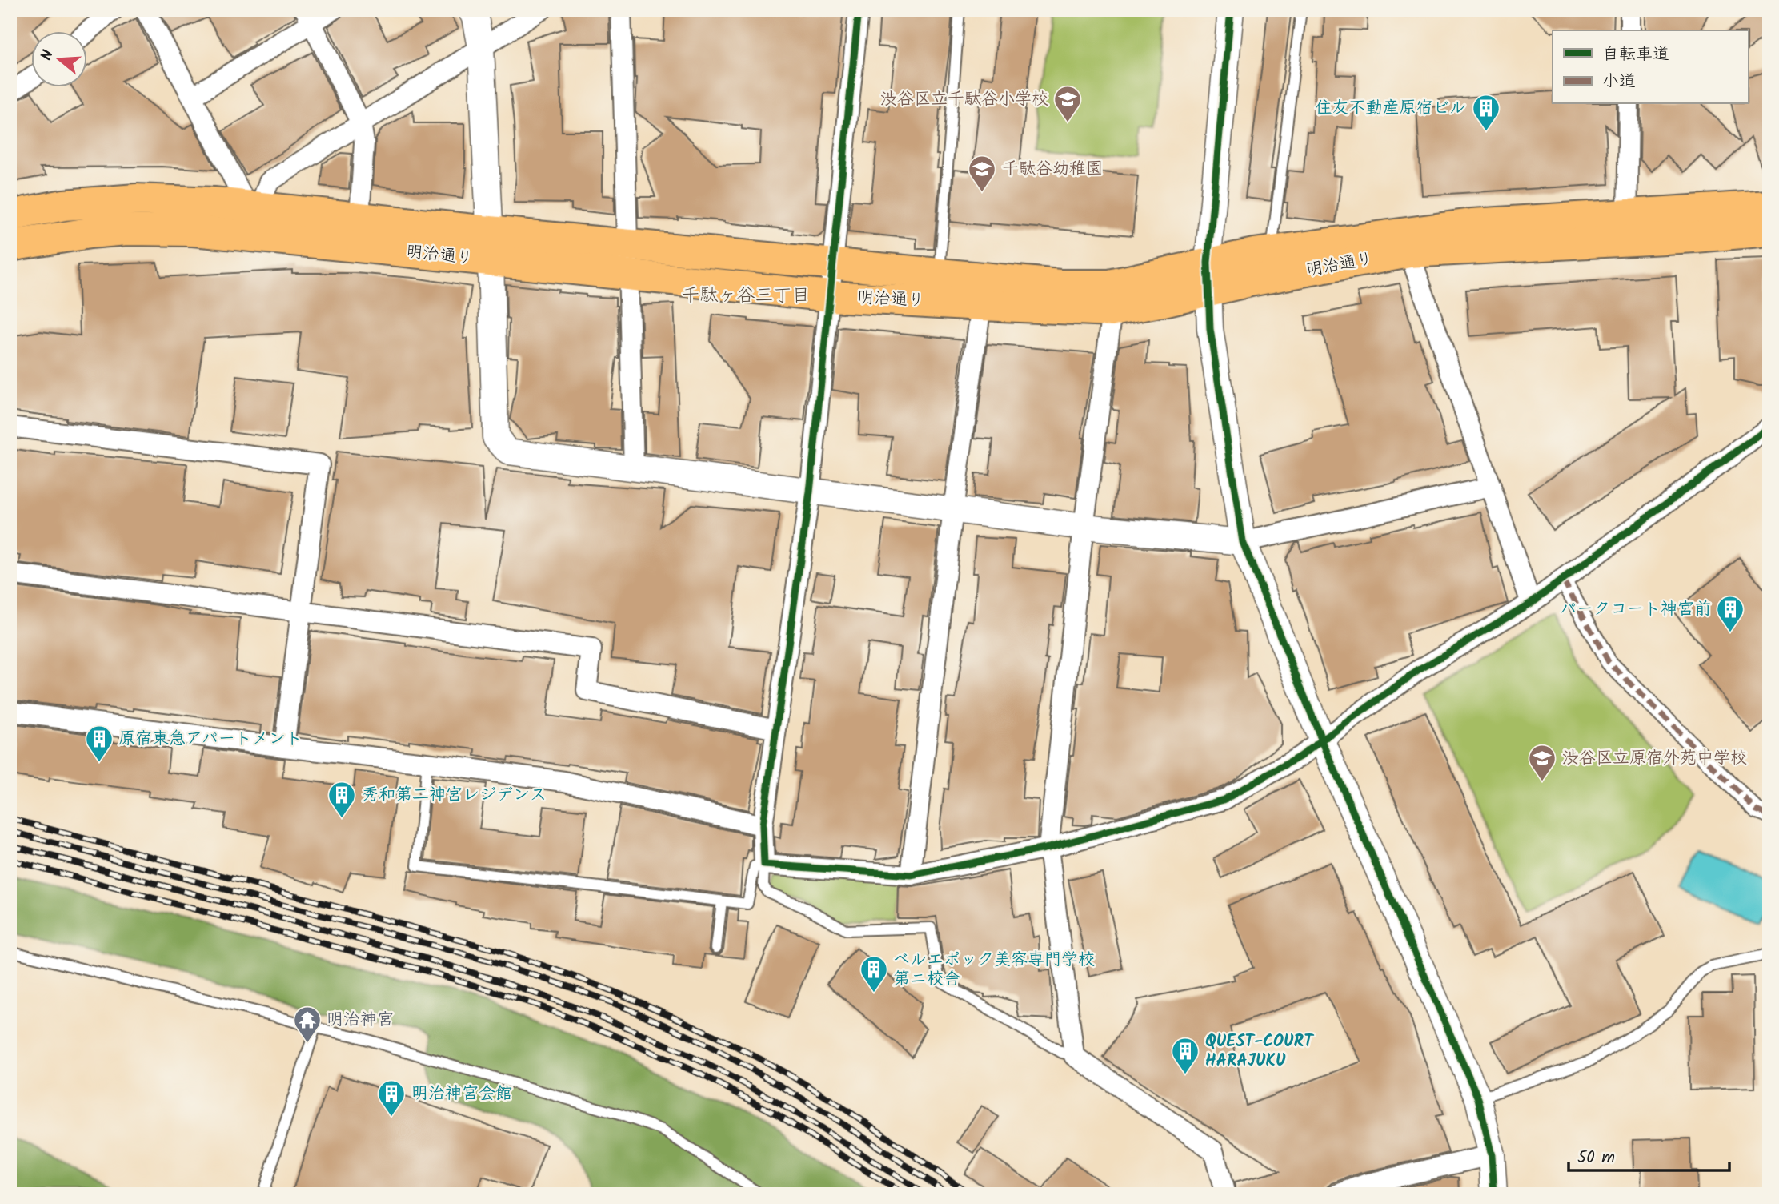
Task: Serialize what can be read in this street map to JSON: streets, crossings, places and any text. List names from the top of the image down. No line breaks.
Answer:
{"streets":{"main road":["明治通り"]},"districts":["千駄ヶ谷三丁目"],"places":{"school or university":["渋谷区立千駄谷小学校","千駄谷幼稚園","渋谷区立原宿外苑中学校"],"building":["住友不動産原宿ビル","パークコート神宮前","原宿東急アパートメント","秀和第二神宮レジデンス","ベルエポック美容専門学校 第ニ校舎","QUEST-COURT HARAJUKU","明治神宮会館"],"temple":["明治神宮"]},"legend":["自転車道","小道"],"scale_bar":"50 m","north":"left"}
